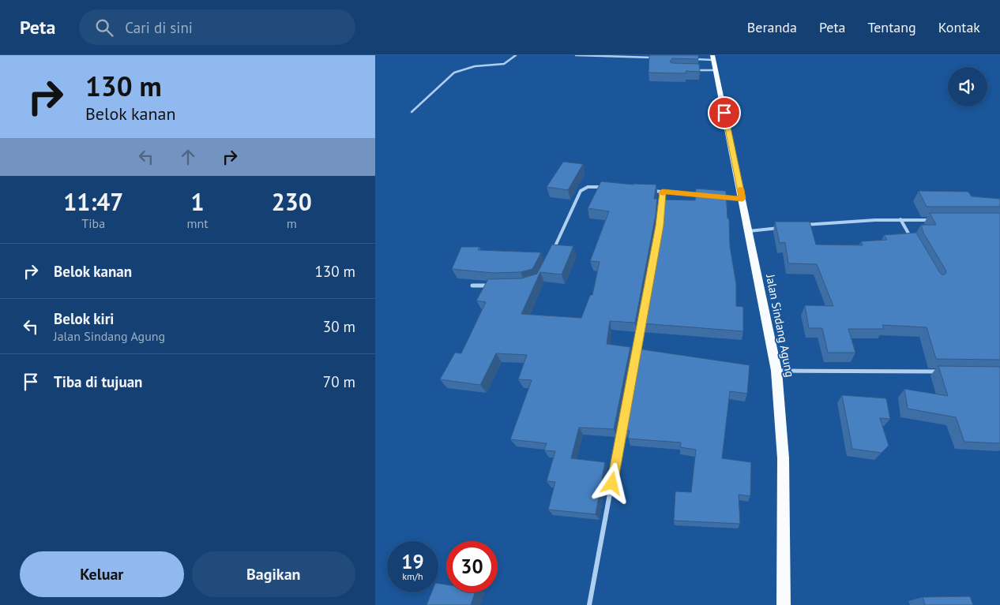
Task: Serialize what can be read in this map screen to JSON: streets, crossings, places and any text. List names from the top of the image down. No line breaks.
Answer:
{"streets":{"main road":["Jalan Sindang Agung"]},"page":{"header":"Peta","search":"Cari di sini","nav":["Beranda","Peta","Tentang","Kontak"],"turn":["130 m","Belok kanan"],"eta":["11:47","Tiba","1","mnt","230","m"],"list":[{"name":"Belok kanan","value":"130 m"},{"name":"Belok kiri","note":"Jalan Sindang Agung","value":"30 m"},{"name":"Tiba di tujuan","value":"70 m"}],"speed":"19 km/h","limit":"30","buttons":["Keluar","Bagikan"]}}
